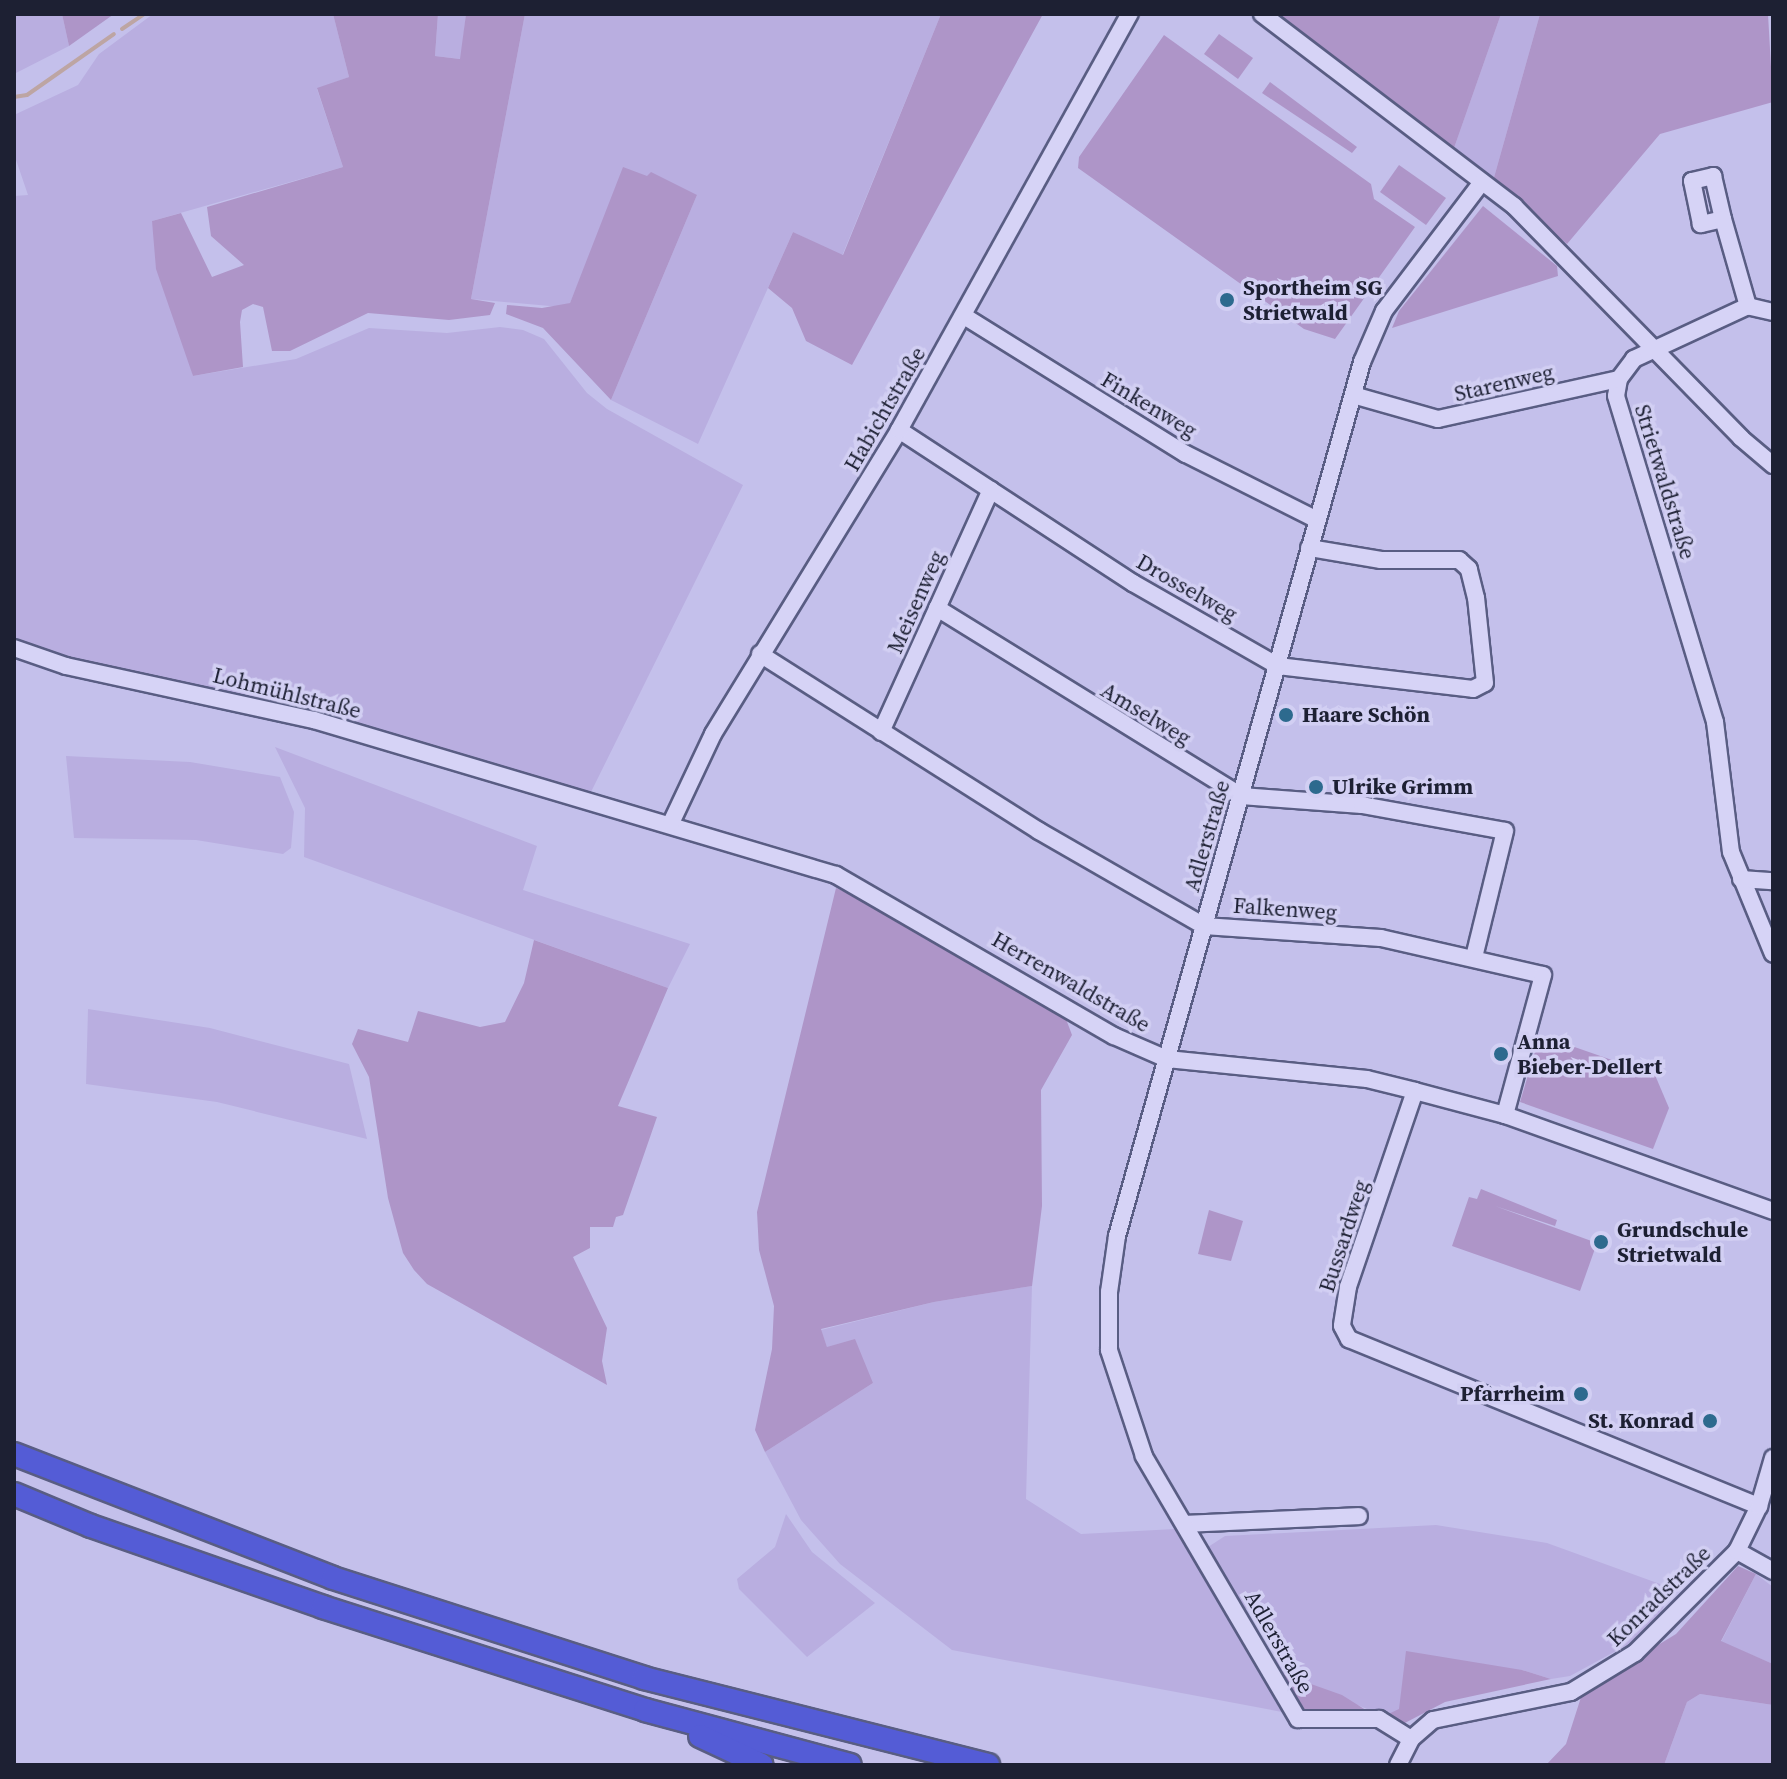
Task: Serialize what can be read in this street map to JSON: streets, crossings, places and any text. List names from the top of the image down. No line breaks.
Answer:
{"streets":{"street":["Starenweg","Finkenweg","Habichtstraße","Strietwaldstraße","Drosselweg","Meisenweg","Lohmühlstraße","Amselweg","Adlerstraße","Falkenweg","Herrenwaldstraße","Bussardweg","Konradstraße"]},"crossings":[["Starenweg","Strietwaldstraße"],["Starenweg","Adlerstraße"],["Finkenweg","Habichtstraße"],["Finkenweg","Adlerstraße"],["Habichtstraße","Drosselweg"],["Habichtstraße","Falkenweg"],["Habichtstraße","Herrenwaldstraße"],["Drosselweg","Meisenweg"],["Drosselweg","Adlerstraße"],["Meisenweg","Amselweg"],["Meisenweg","Falkenweg"],["Lohmühlstraße","Herrenwaldstraße"],["Amselweg","Adlerstraße"],["Amselweg","Falkenweg"],["Adlerstraße","Falkenweg"],["Adlerstraße","Herrenwaldstraße"],["Adlerstraße","Konradstraße"],["Falkenweg","Herrenwaldstraße"],["Herrenwaldstraße","Bussardweg"],["Bussardweg","Konradstraße"]],"places":["Sportheim SG Strietwald","Haare Schön","Ulrike Grimm","Anna Bieber-Dellert","Grundschule Strietwald","Pfarrheim","St. Konrad"]}
